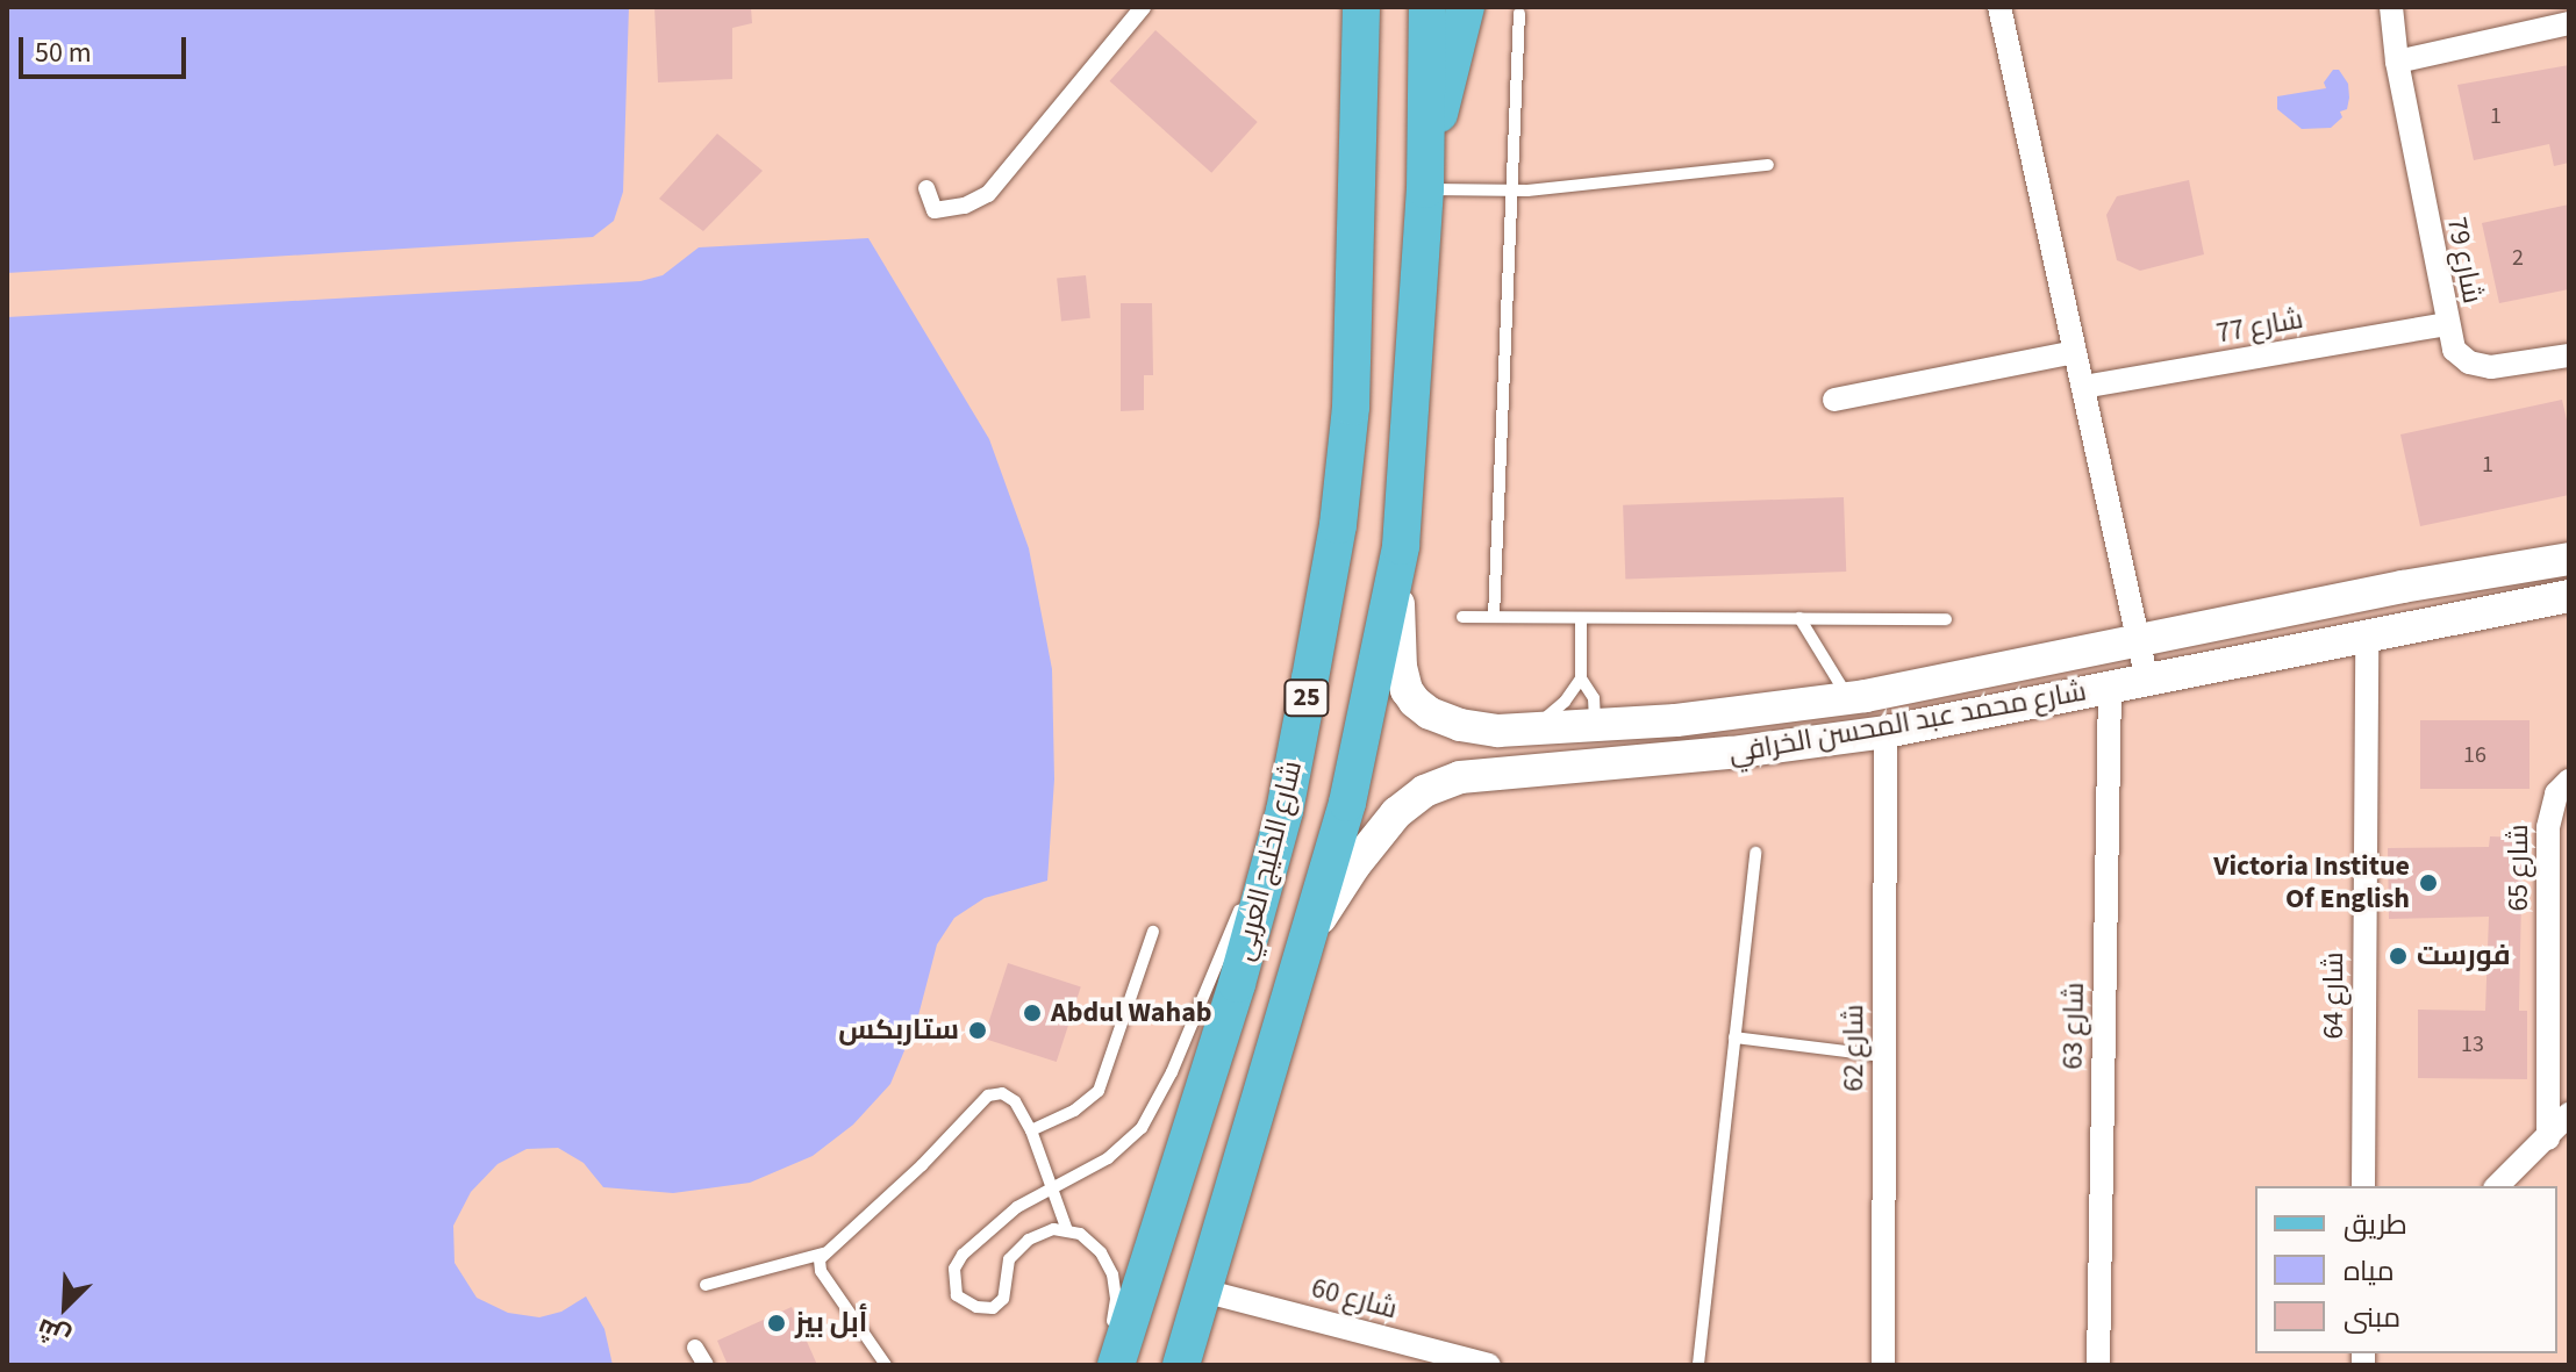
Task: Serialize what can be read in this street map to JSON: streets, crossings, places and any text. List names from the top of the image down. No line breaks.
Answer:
{"streets":{"main road":["25","شارع محمد عبد المحسن الخرافي","شارع الخليج العربي"],"street":["شارع 79","شارع 77","شارع 65","شارع 64","شارع 63","شارع 62","شارع 60"]},"crossings":[["شارع 79","شارع 77"],["شارع محمد عبد المحسن الخرافي","شارع الخليج العربي"],["شارع محمد عبد المحسن الخرافي","شارع 64"],["شارع محمد عبد المحسن الخرافي","شارع 63"],["شارع محمد عبد المحسن الخرافي","شارع 62"],["شارع الخليج العربي","شارع 60"]],"places":["Victoria Institue Of English","فورست","Abdul Wahab","ستاربكس","أبل بيز"],"house_numbers":["1","2","1","16","13"],"legend":["طريق","مياه","مبنى"],"scale_bar":"50 m","north":"bottom left"}
